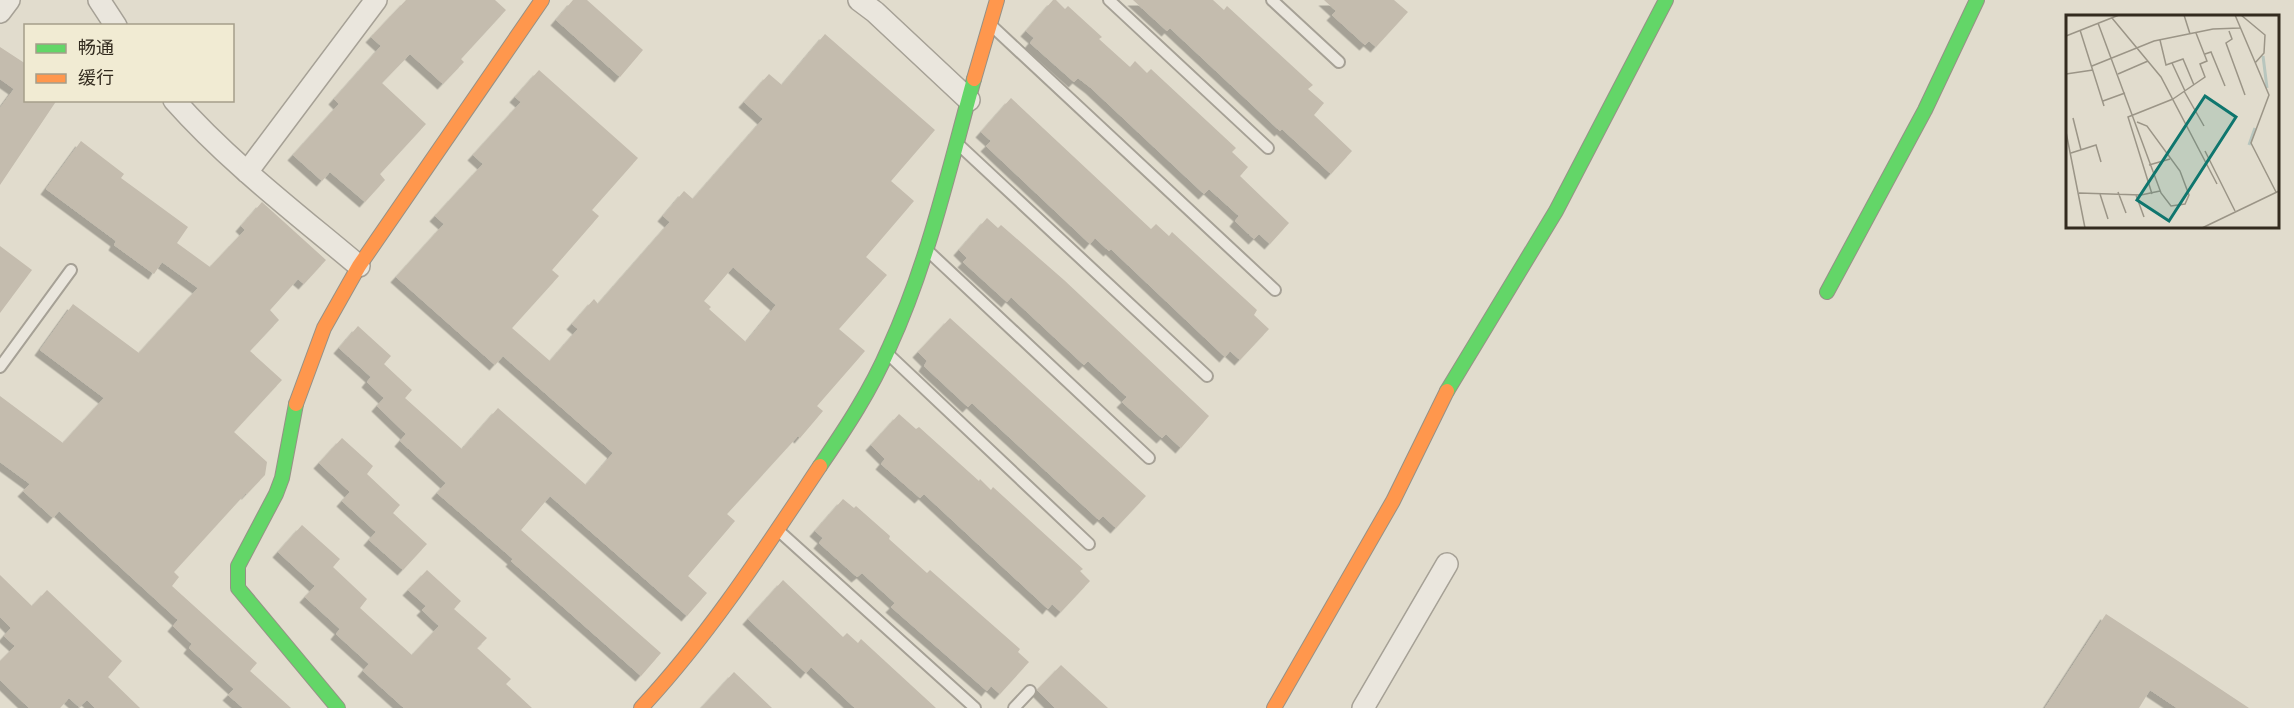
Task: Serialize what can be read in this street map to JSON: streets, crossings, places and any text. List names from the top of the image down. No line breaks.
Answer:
{"legend":["畅通","缓行"]}
